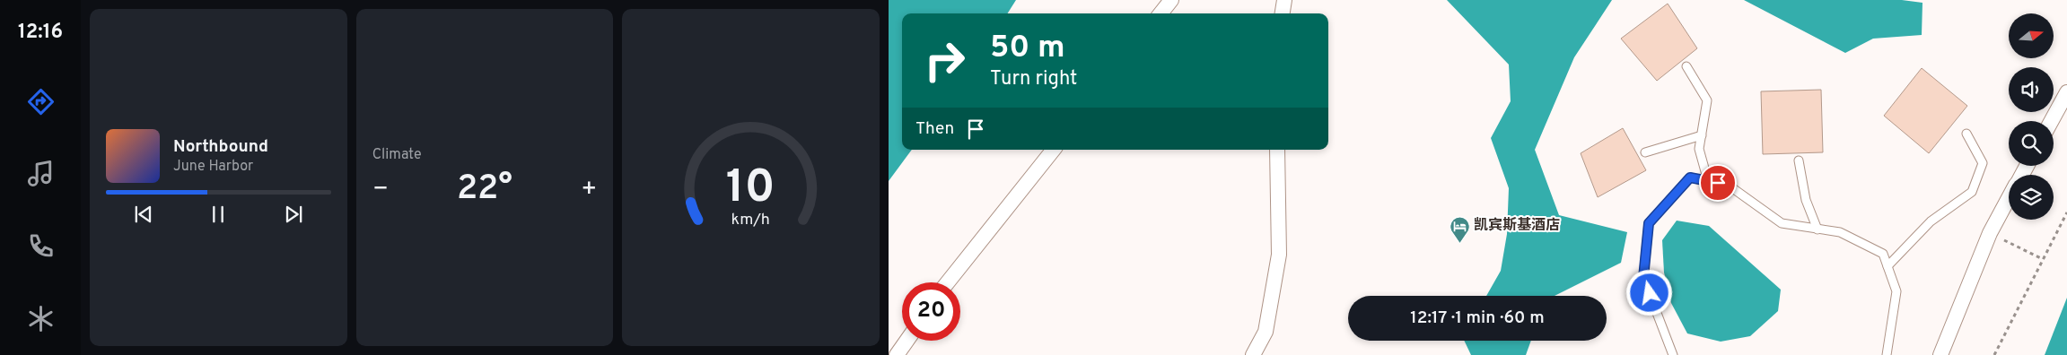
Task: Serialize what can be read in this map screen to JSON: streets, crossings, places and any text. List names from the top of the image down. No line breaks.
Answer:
{"places":{"hotel":["凯宾斯基酒店"]},"north":"right","page":{"tabs":"12:16","tile":"Climate","turn":["50 m","Turn right"],"then":"Then","song":["Northbound","June Harbor"],"heat":["−","22°","+"],"limit":"20","trip":"12:17 · 1 min · 60 m","gauge":["10","km/h"]}}
